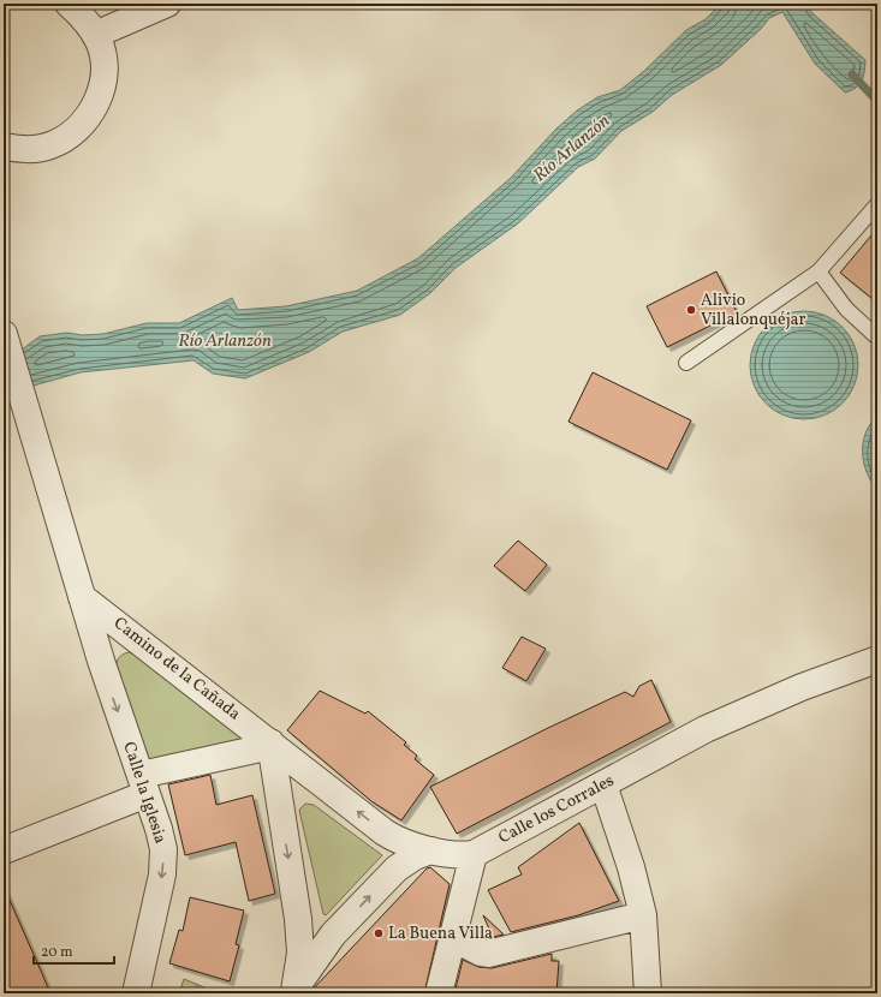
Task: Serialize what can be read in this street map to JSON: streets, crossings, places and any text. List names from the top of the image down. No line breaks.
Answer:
{"streets":{"street":["Camino de la Cañada","Calle la Iglesia","Calle los Corrales"]},"crossings":[["Camino de la Cañada","Calle la Iglesia"],["Camino de la Cañada","Calle los Corrales"]],"water":["Río Arlanzón"],"places":["Alivio Villalonquéjar","La Buena Villa"],"scale_bar":"20 m"}
